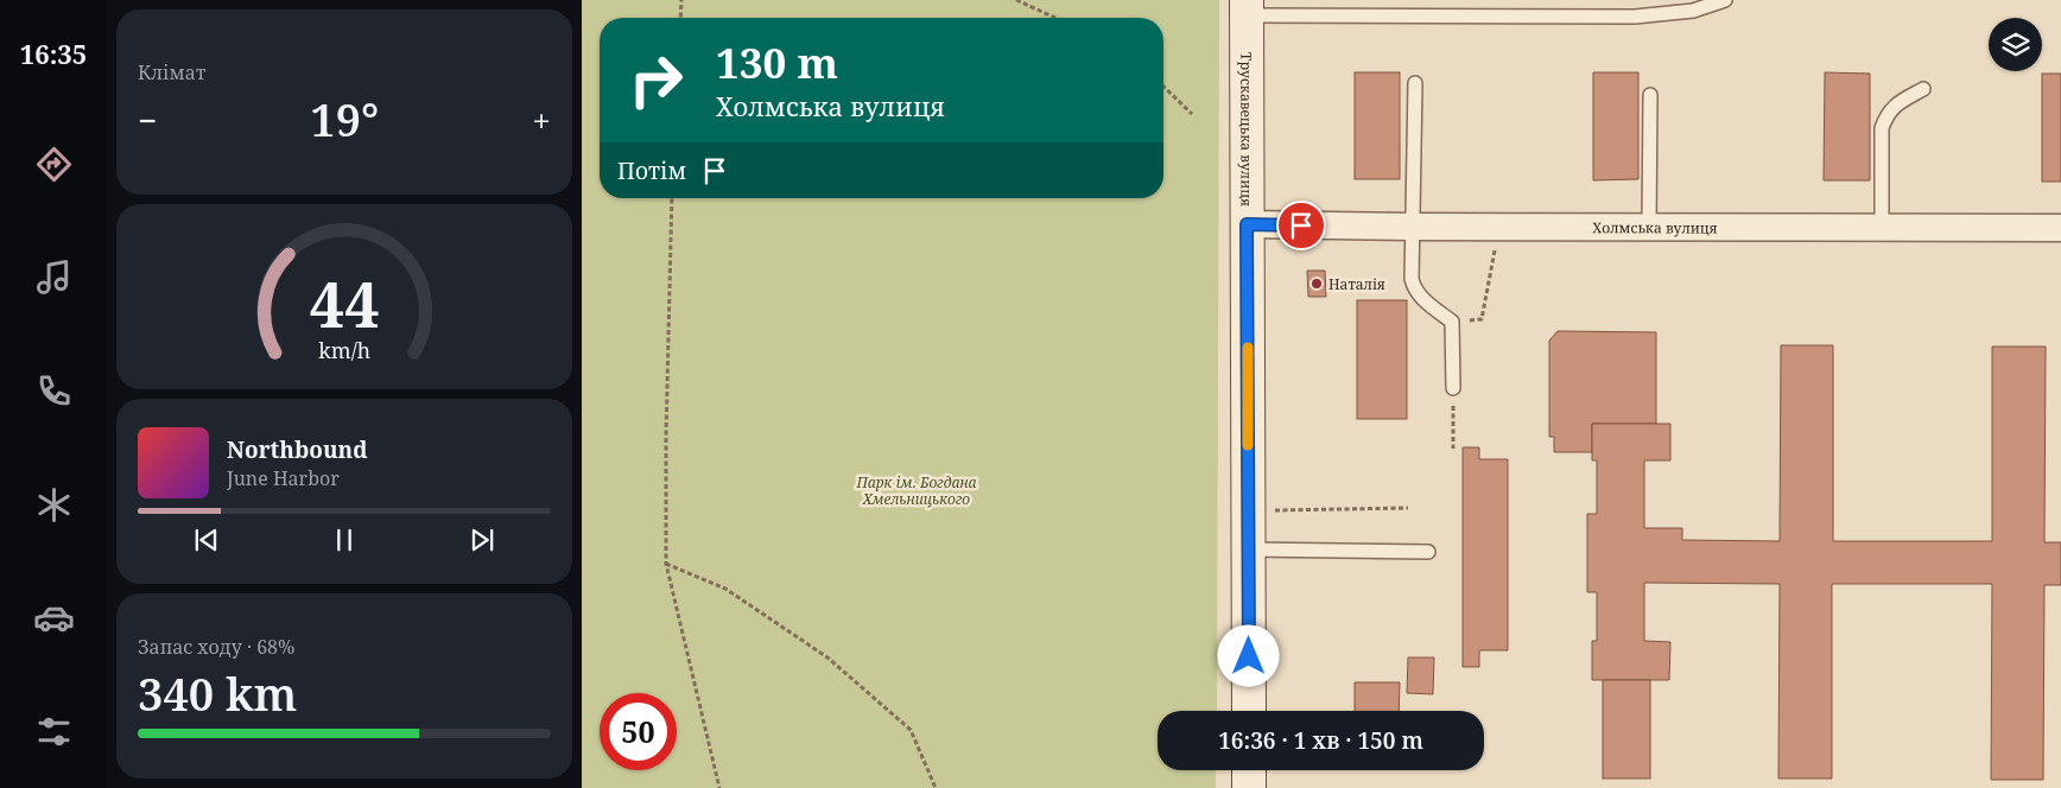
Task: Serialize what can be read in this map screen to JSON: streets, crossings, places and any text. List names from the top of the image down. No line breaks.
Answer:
{"streets":{"main road":["Трускавецька вулиця"],"street":["Холмська вулиця"]},"crossings":[["Трускавецька вулиця","Холмська вулиця"]],"parks":["Парк ім. Богдана Хмельницького"],"places":["Наталія"],"page":{"tabs":"16:35","tile":["Клімат",["Запас ходу · 68%","340 km"]],"turn":["130 m","Холмська вулиця"],"heat":["−","19°","+"],"then":"Потім","song":["Northbound","June Harbor"],"limit":"50","trip":"16:36 · 1 хв · 150 m","gauge":["44","km/h"]}}
